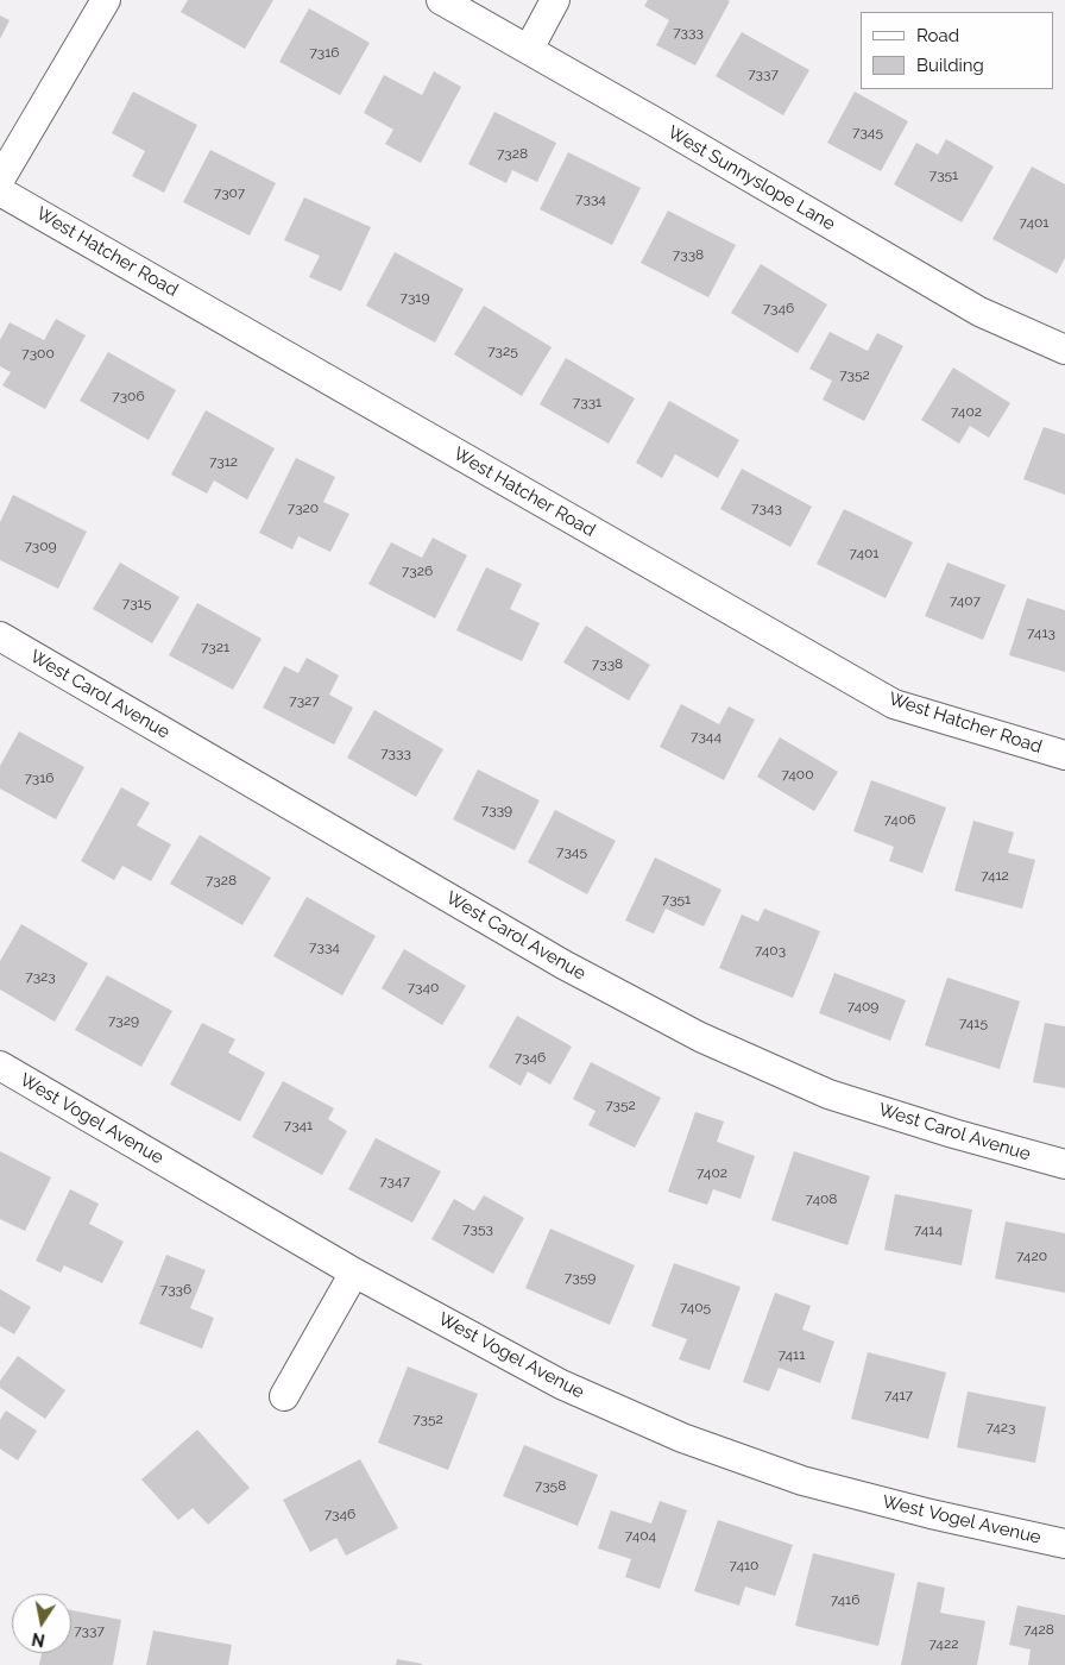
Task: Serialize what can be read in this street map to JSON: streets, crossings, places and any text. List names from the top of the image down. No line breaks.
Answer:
{"streets":{"street":["West Sunnyslope Lane","West Hatcher Road","West Carol Avenue","West Vogel Avenue"]},"house_numbers":["7333","7316","7337","7345","7328","7351","7307","7334","7401","7338","7319","7346","7325","7300","7352","7306","7331","7402","7312","7320","7343","7309","7401","7326","7407","7315","7413","7321","7338","7327","7344","7333","7400","7316","7339","7406","7345","7412","7328","7351","7334","7403","7323","7340","7409","7329","7415","7346","7352","7341","7402","7347","7408","7353","7414","7420","7359","7336","7405","7411","7417","7352","7423","7358","7346","7404","7410","7416","7428","7337","7422"],"legend":["Road","Building"],"north":"bottom"}
